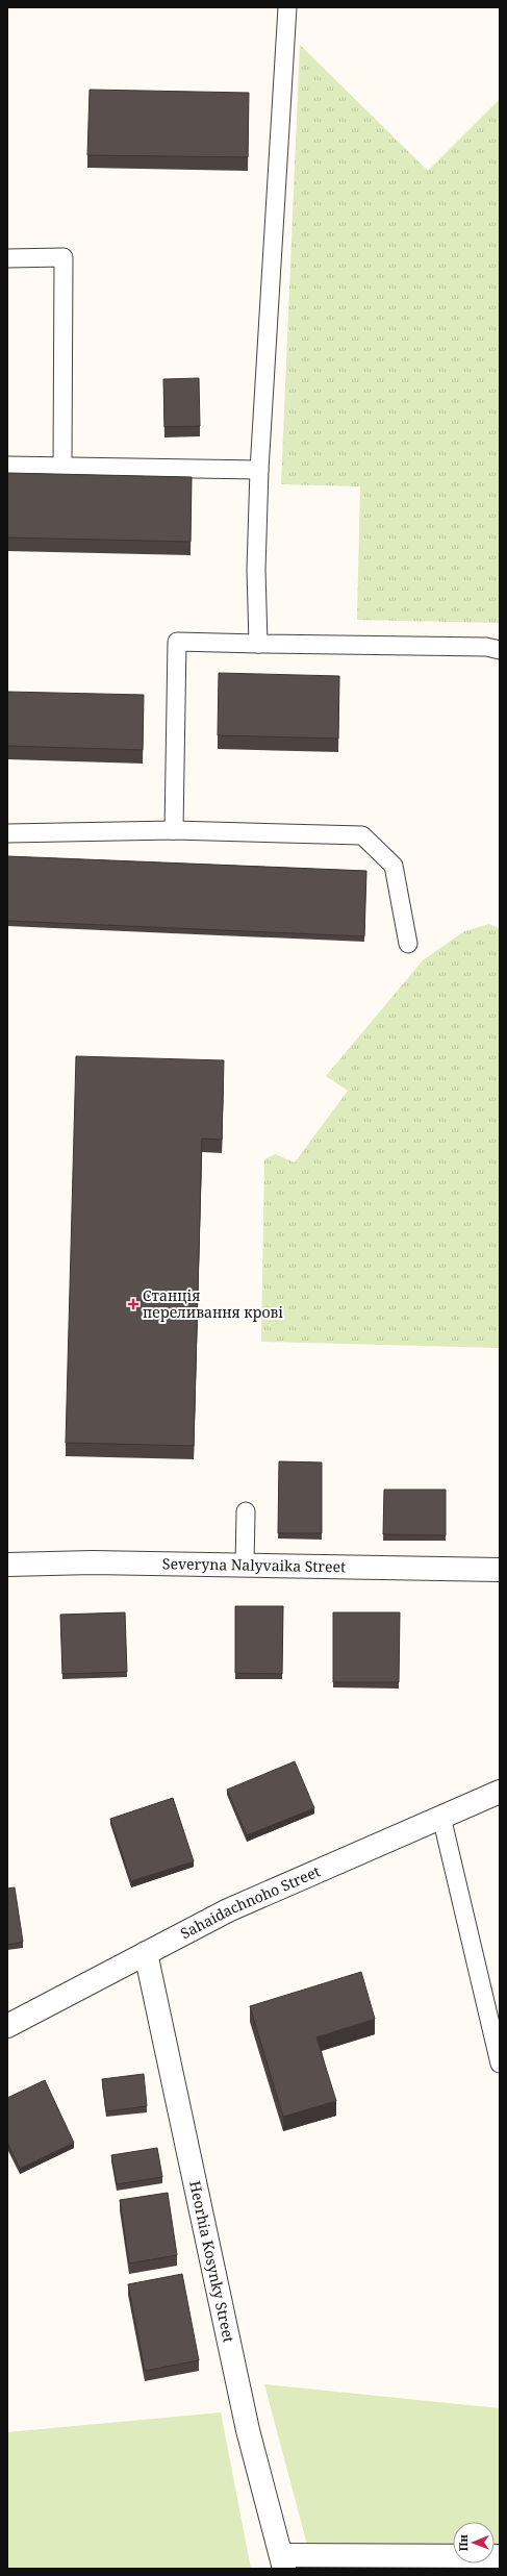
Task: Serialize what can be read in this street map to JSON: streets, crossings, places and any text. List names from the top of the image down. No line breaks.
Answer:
{"streets":{"street":["Severyna Nalyvaika Street","Sahaidachnoho Street","Heorhia Kosynky Street"]},"crossings":[["Sahaidachnoho Street","Heorhia Kosynky Street"]],"places":{"health":["Станція переливання крові"]},"north":"left"}
